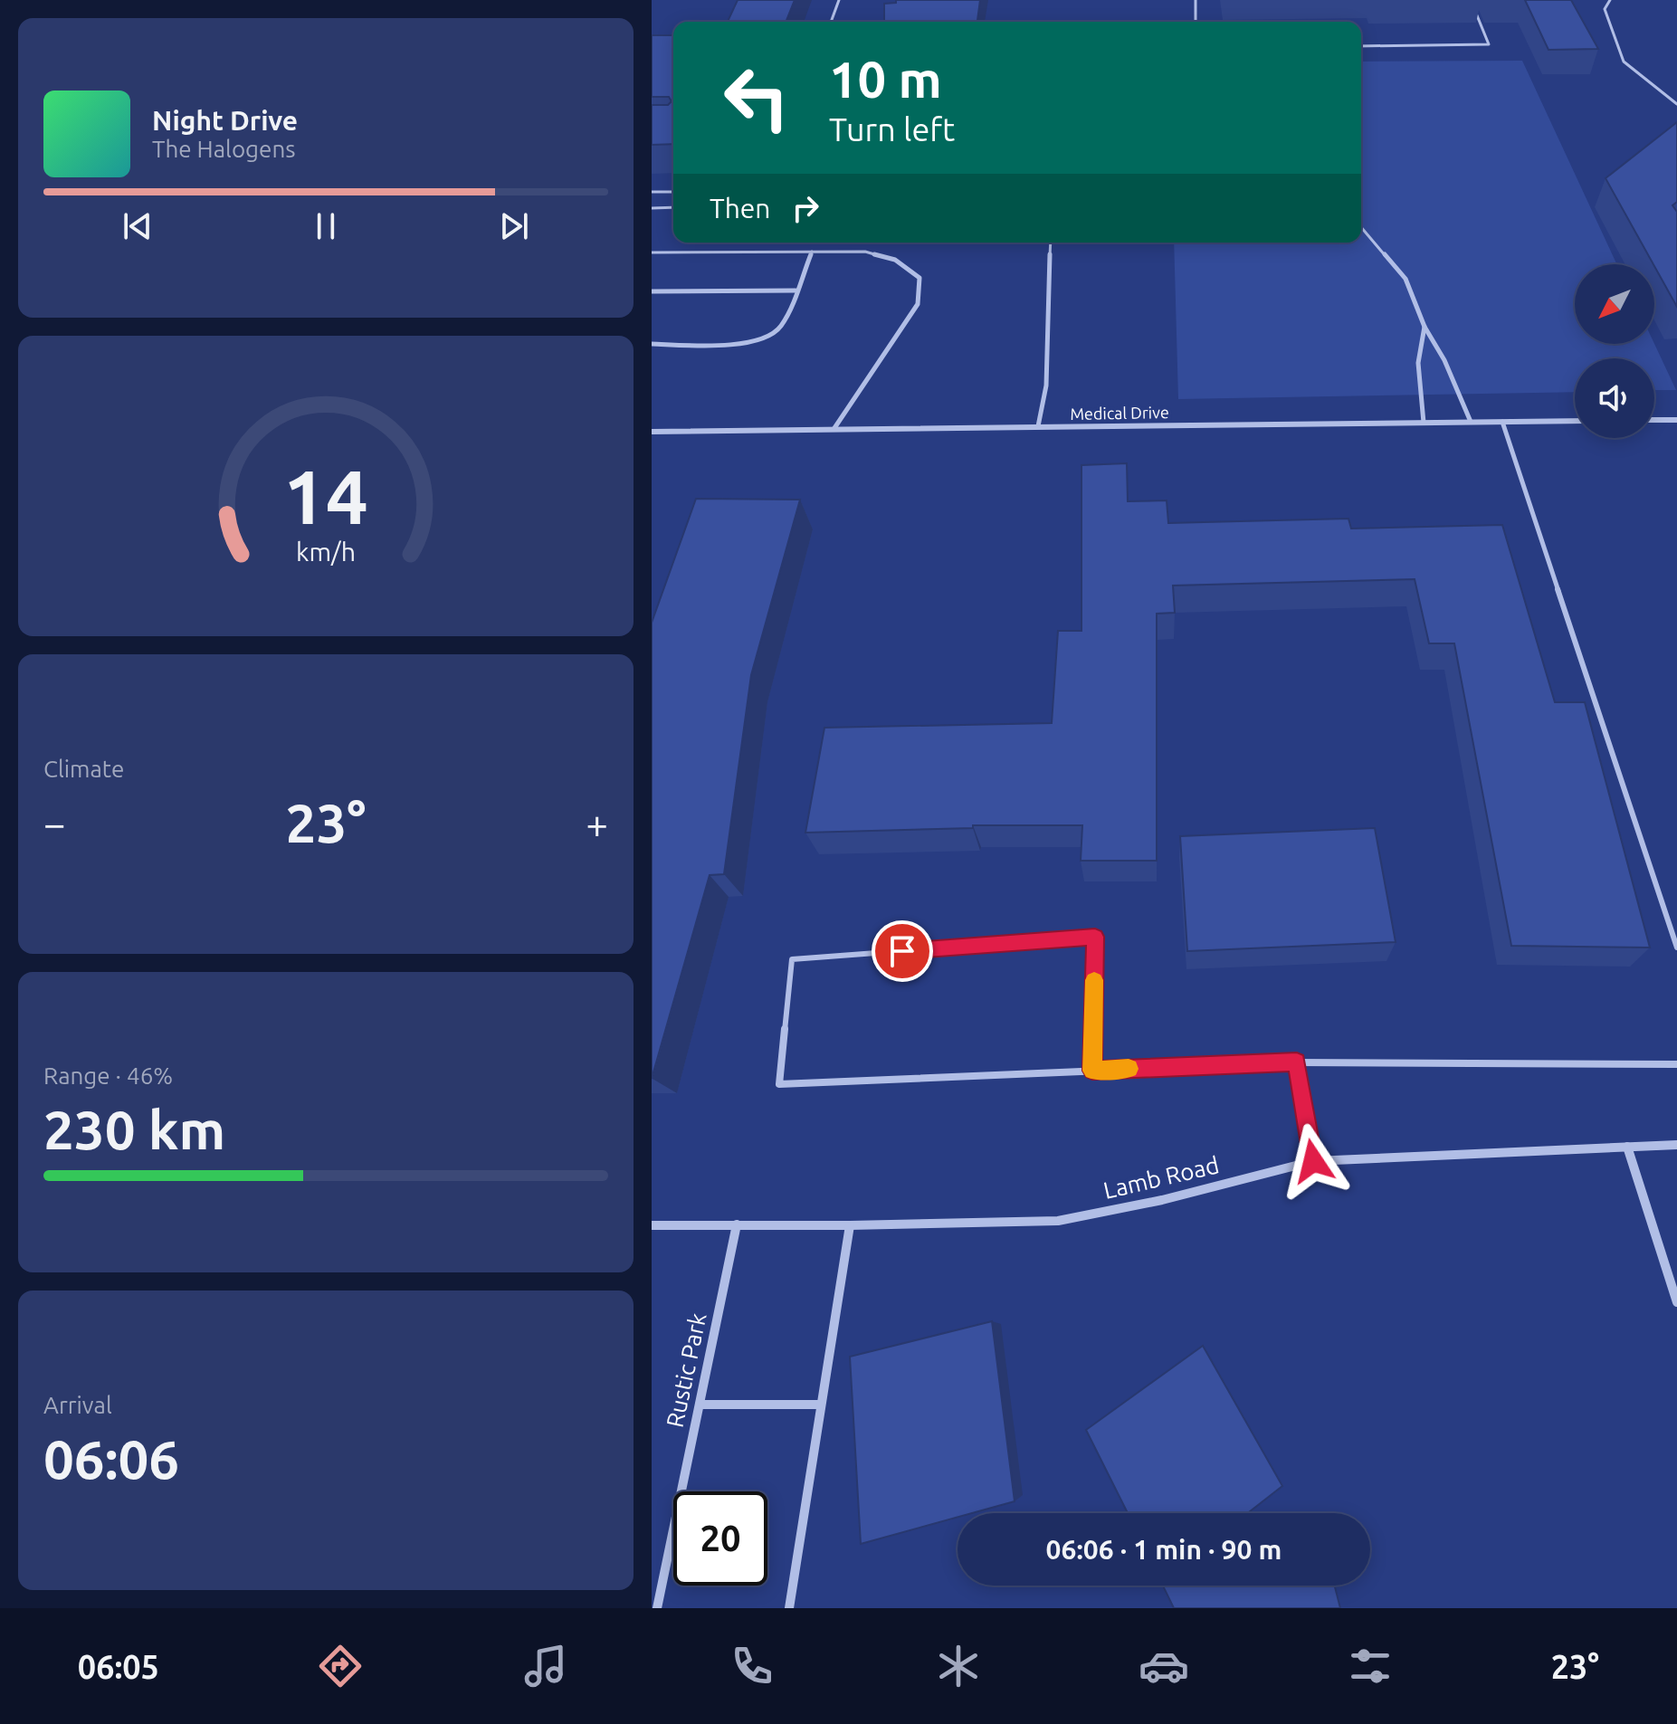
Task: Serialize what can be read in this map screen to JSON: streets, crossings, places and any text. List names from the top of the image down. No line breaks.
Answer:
{"streets":{"street":["Medical Drive","Lamb Road","Rustic Park"]},"crossings":[["Lamb Road","Rustic Park"]],"north":"bottom left","page":{"turn":["10 m","Turn left"],"song":["Night Drive","The Halogens"],"then":"Then","tile":["Climate",["Range · 46%","230 km"],["Arrival","06:06"]],"heat":["−","23°","+"],"limit":"20","trip":"06:06 · 1 min · 90 m","tabs":["06:05","23°"],"gauge":["14","km/h"]}}
